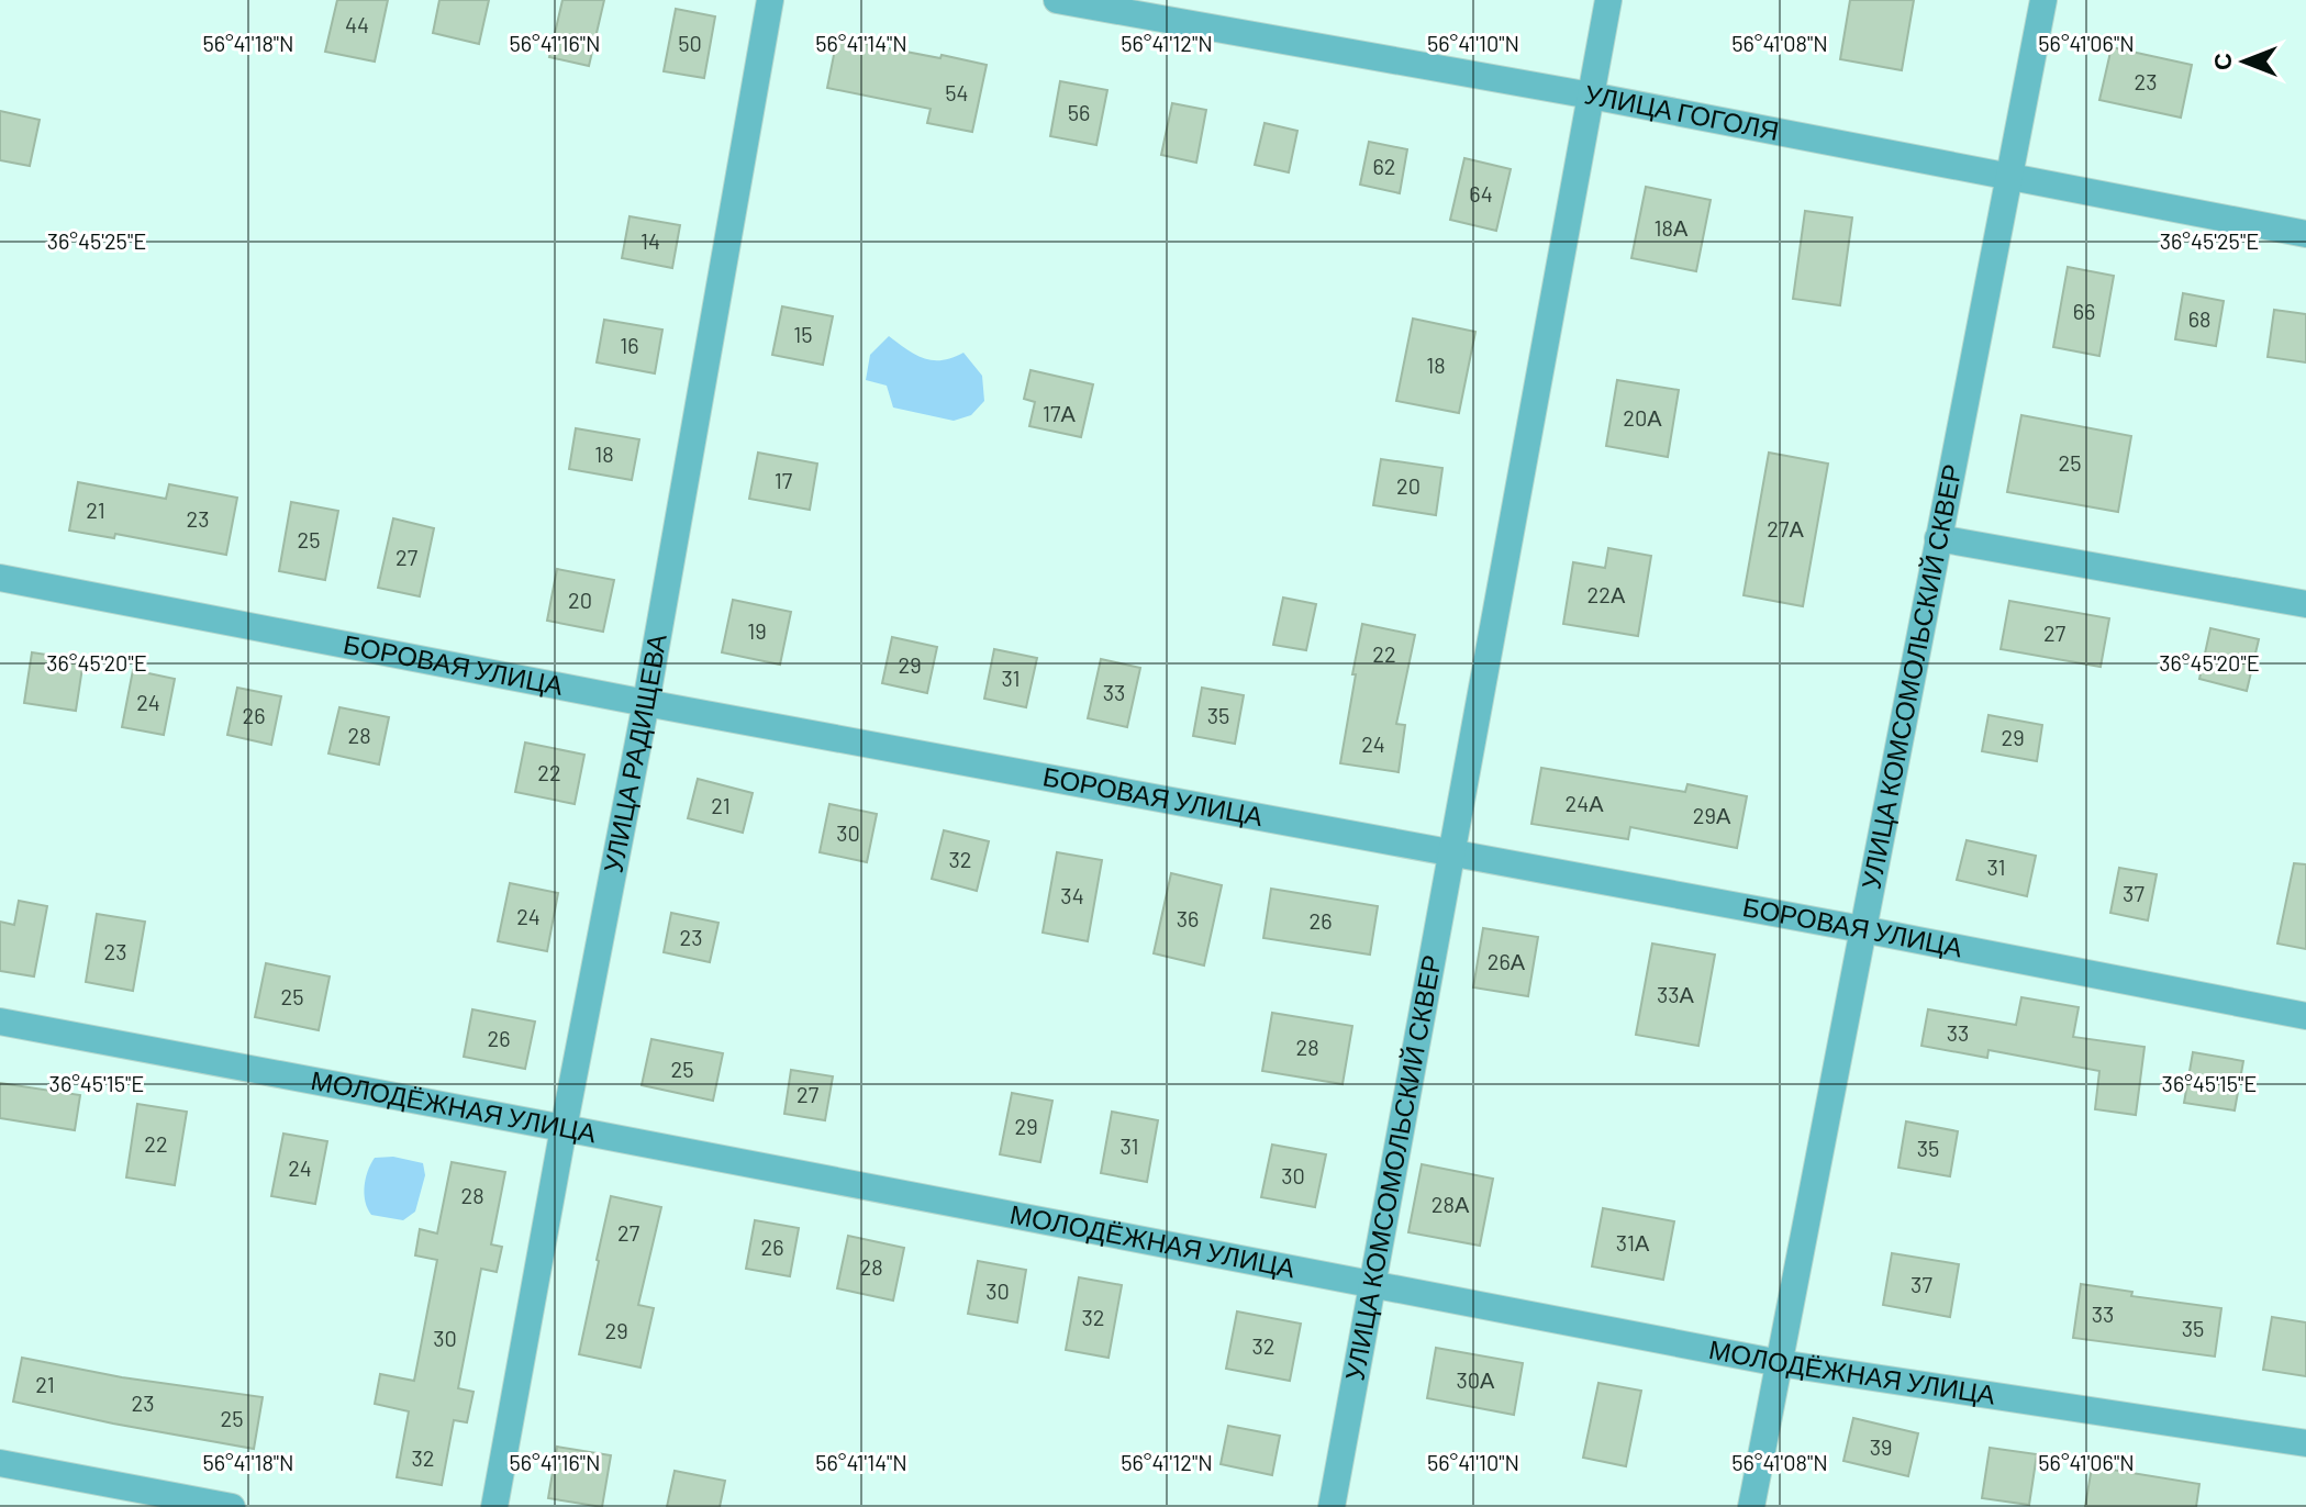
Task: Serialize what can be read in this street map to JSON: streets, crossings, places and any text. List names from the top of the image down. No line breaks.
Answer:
{"streets":{"street":["УЛИЦА ГОГОЛЯ","БОРОВАЯ УЛИЦА","УЛИЦА КОМСОМОЛЬСКИЙ СКВЕР","УЛИЦА РАДИЩЕВА","МОЛОДЁЖНАЯ УЛИЦА"]},"crossings":[["УЛИЦА ГОГОЛЯ","УЛИЦА КОМСОМОЛЬСКИЙ СКВЕР"],["БОРОВАЯ УЛИЦА","УЛИЦА КОМСОМОЛЬСКИЙ СКВЕР"],["БОРОВАЯ УЛИЦА","УЛИЦА РАДИЩЕВА"],["УЛИЦА КОМСОМОЛЬСКИЙ СКВЕР","МОЛОДЁЖНАЯ УЛИЦА"],["УЛИЦА РАДИЩЕВА","МОЛОДЁЖНАЯ УЛИЦА"]],"house_numbers":["44","50","23","54","56","62","64","18А","14","66","68","15","16","18","17А","20А","18","25","17","20","21","23","27А","25","27","22А","20","19","27","22","29","31","33","24","26","35","28","29","24","22","24А","21","29А","30","32","31","37","34","24","36","26","23","23","26А","33А","25","33","26","28","25","27","29","22","31","35","24","30","28","28А","27","31А","26","28","37","30","33","32","35","29","30","32","30А","21","23","25","39","32"],"north":"left","coordinates":["56°41'18\"N","56°41'16\"N","56°41'14\"N","56°41'12\"N","56°41'10\"N","56°41'08\"N","56°41'06\"N","36°45'25\"E","36°45'20\"E","36°45'15\"E"]}
